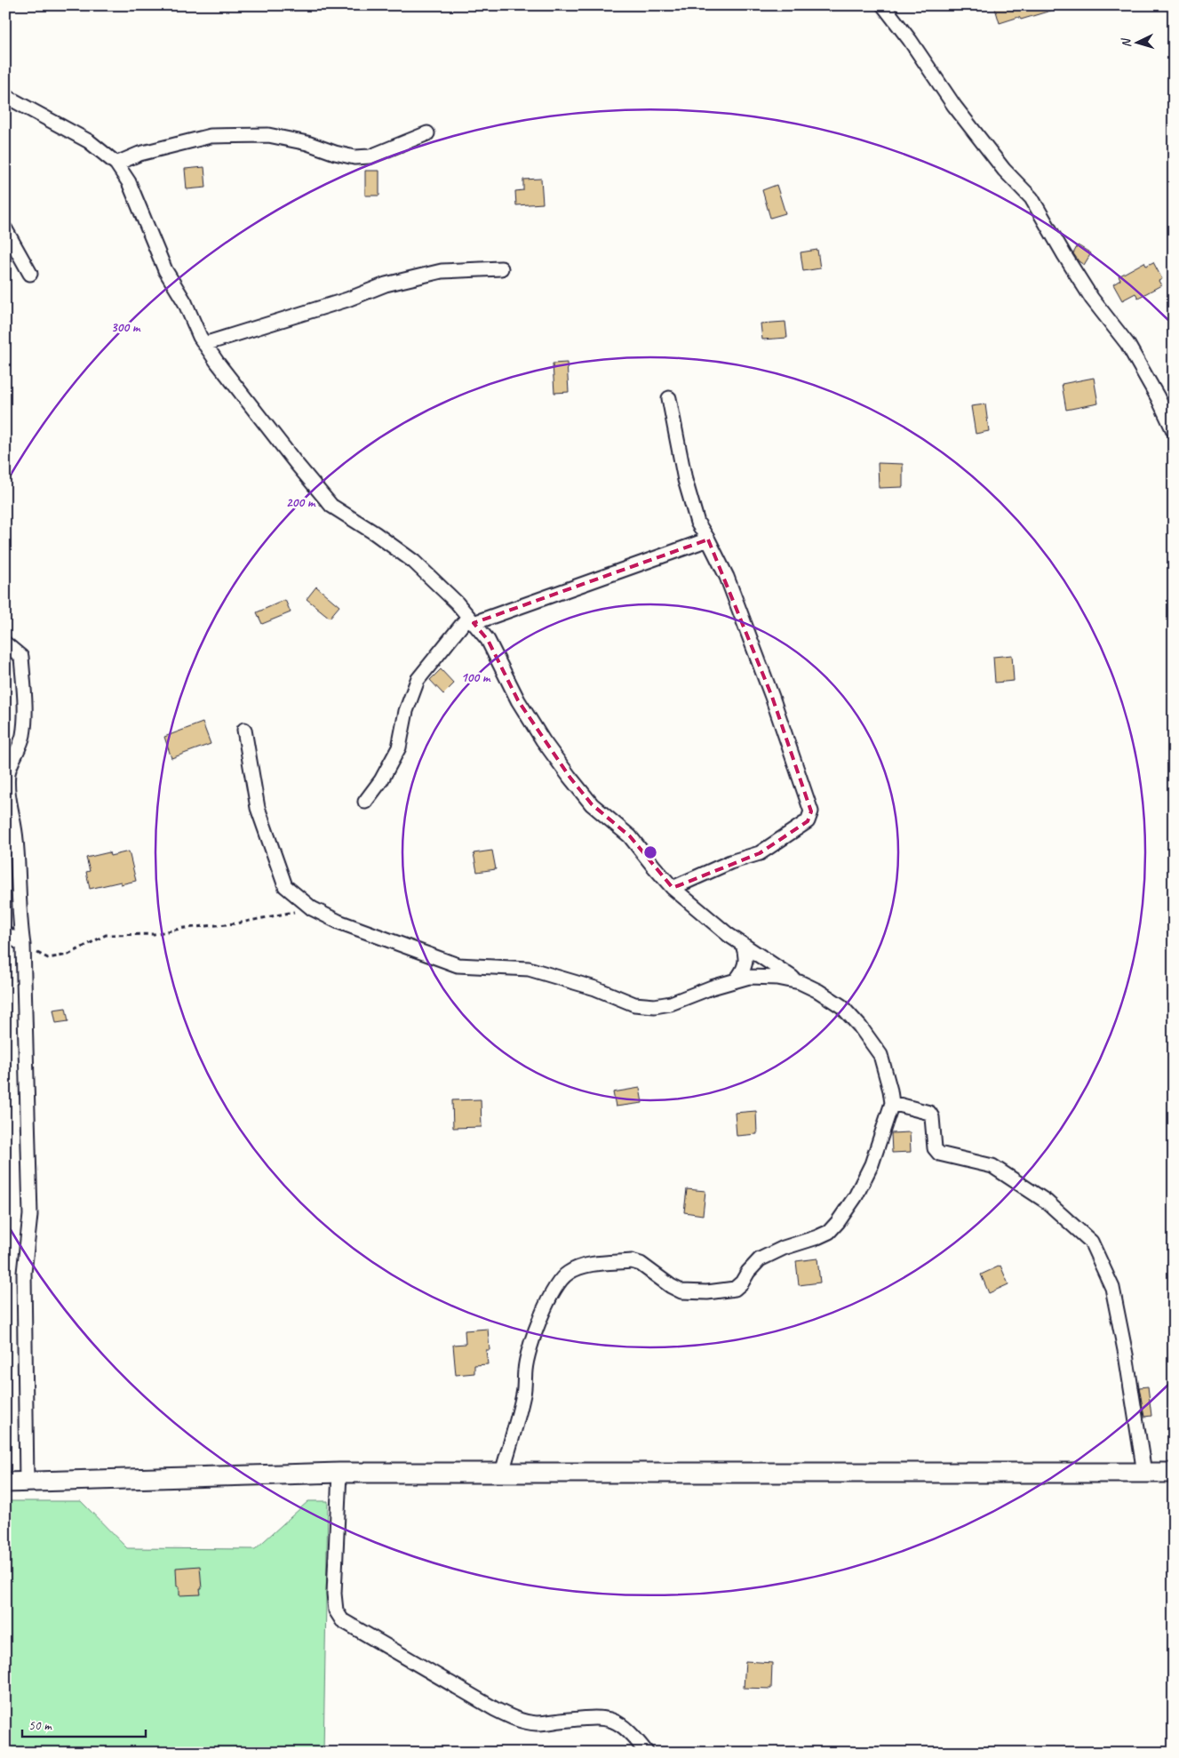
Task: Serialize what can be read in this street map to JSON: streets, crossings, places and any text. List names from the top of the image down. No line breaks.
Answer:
{"scale_bar":"50 m","north":"left","rings":["300 m","200 m","100 m"]}
